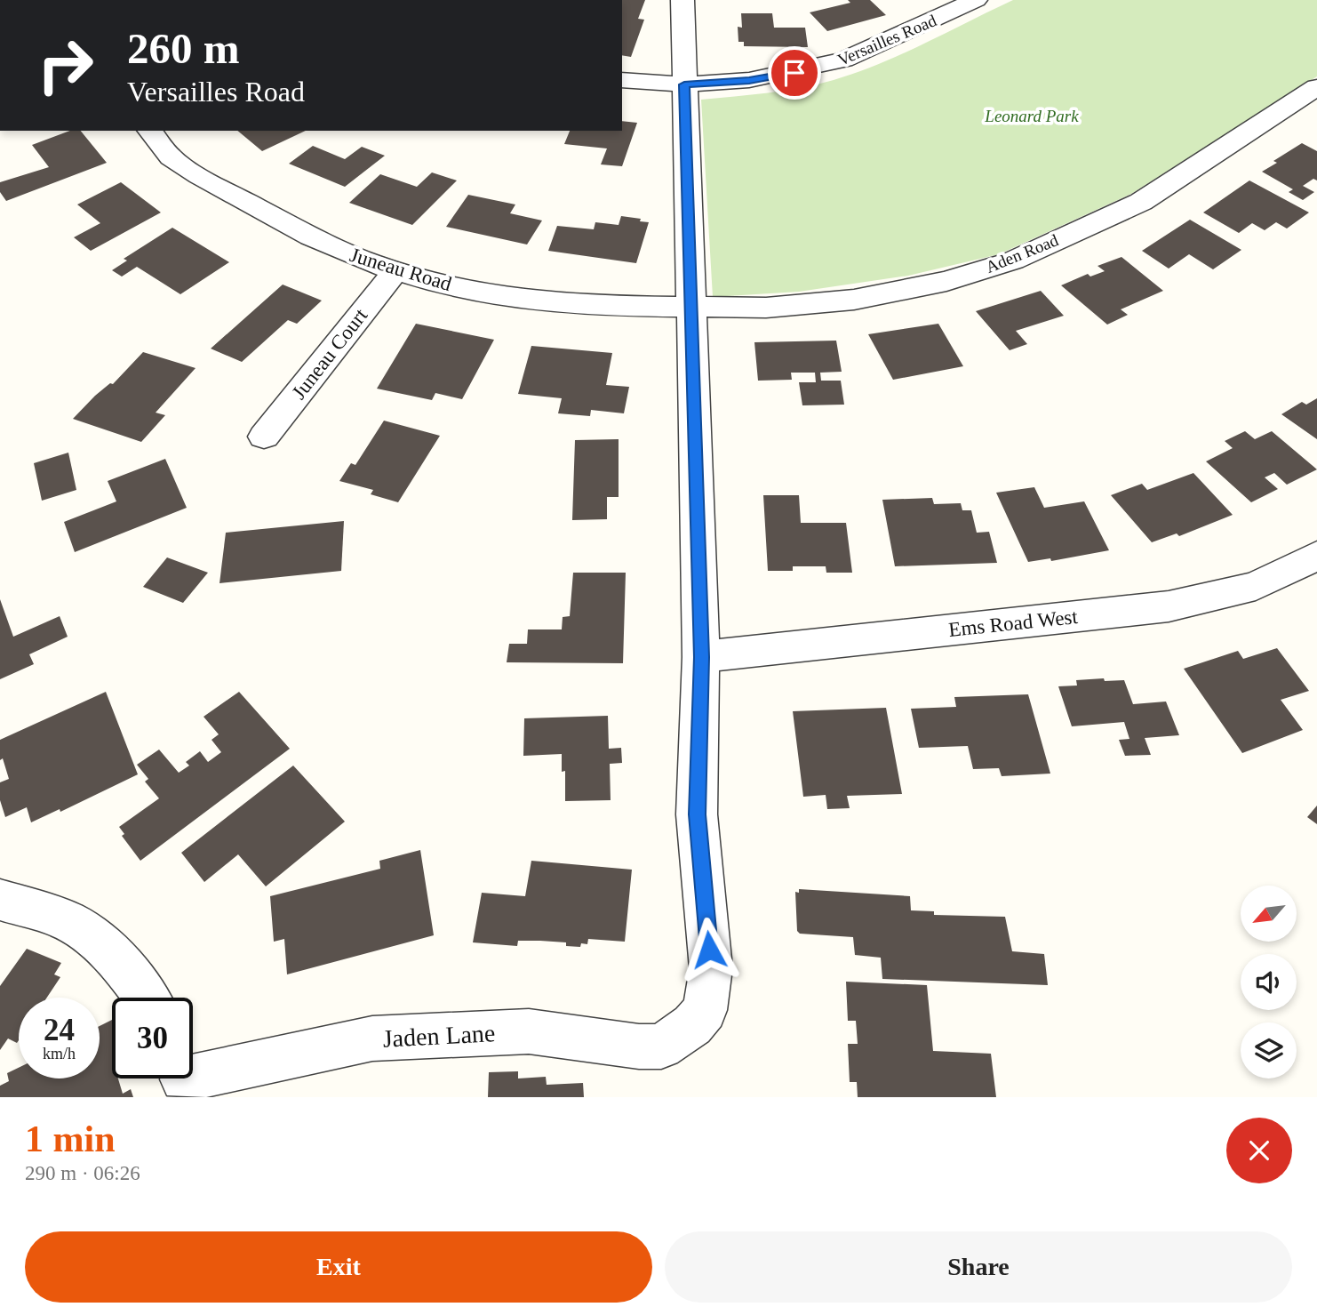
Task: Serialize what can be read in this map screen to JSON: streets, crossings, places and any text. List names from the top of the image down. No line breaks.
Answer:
{"streets":{"street":["Versailles Road","Aden Road","Juneau Road","Juneau Court","Ems Road West","Jaden Lane"]},"crossings":[["Aden Road","Juneau Road"],["Juneau Road","Juneau Court"],["Ems Road West","Jaden Lane"]],"parks":["Leonard Park"],"north":"bottom left","page":{"turn":["260 m","Versailles Road"],"speed":"24 km/h","limit":"30","heading":["1 min","290 m · 06:26"],"buttons":["Exit","Share"]}}
